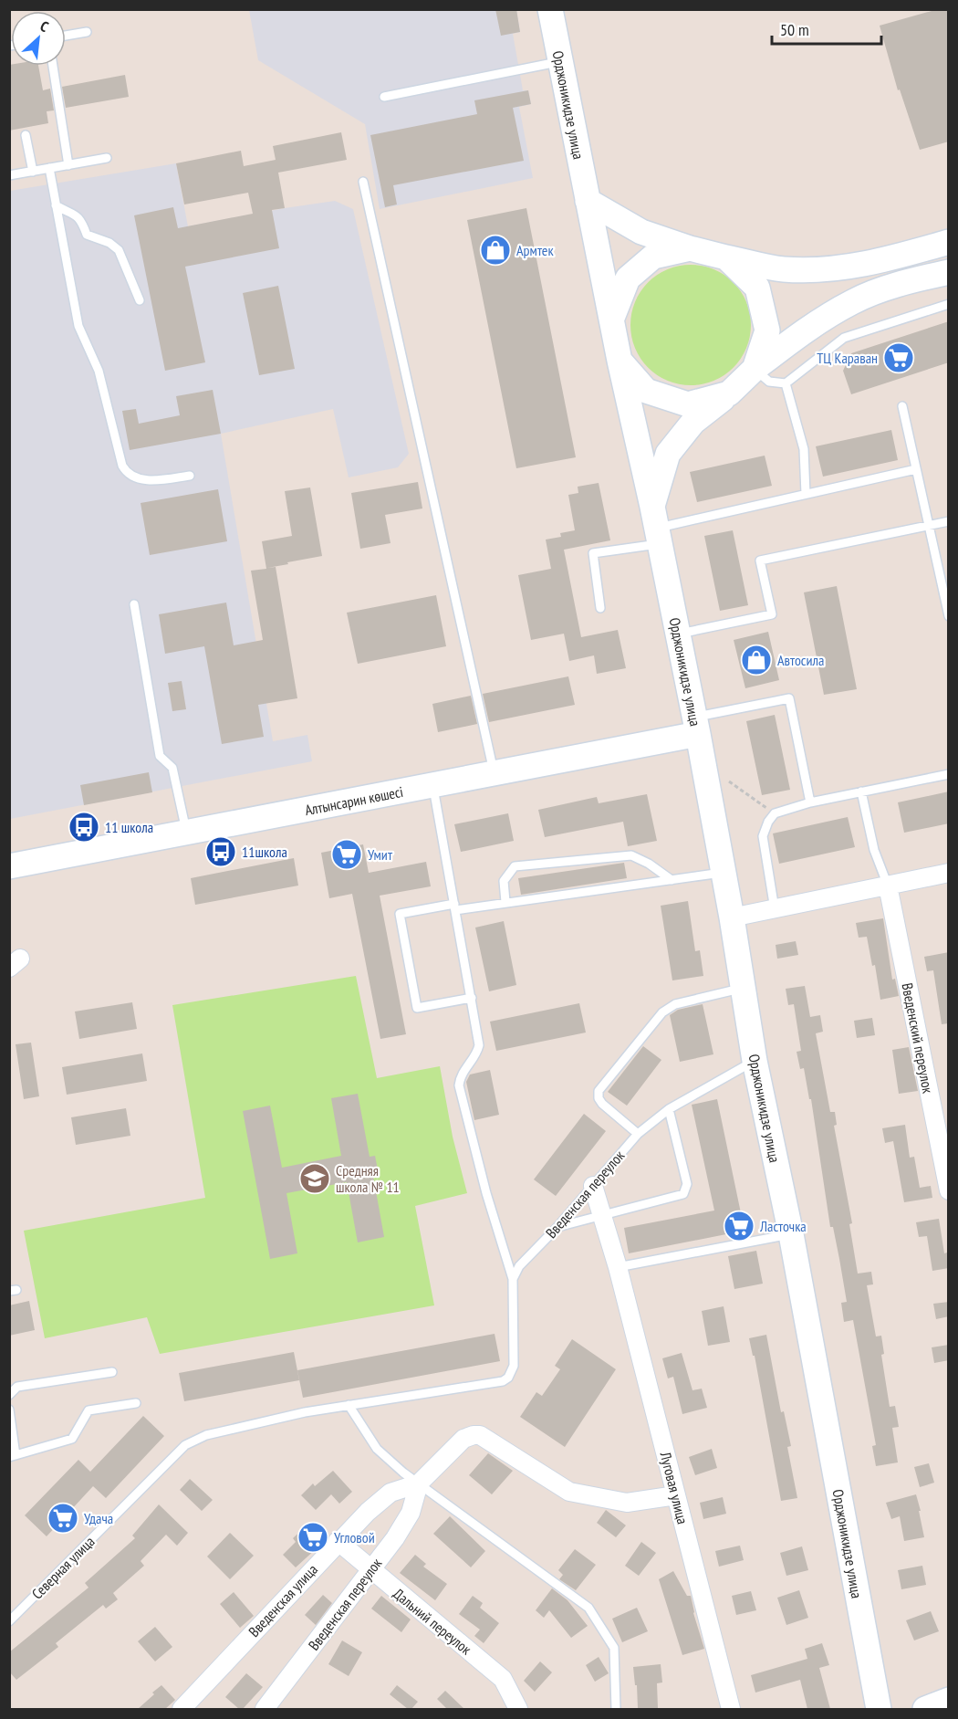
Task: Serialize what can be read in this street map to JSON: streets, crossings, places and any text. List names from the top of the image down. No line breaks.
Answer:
{"streets":{"street":["Орджоникидзе улица","Алтынсарин көшесі","Введенский переулок","Введенская переулок","Луговая улица","Введенская улица","Дальний переулок"],"lane":["Северная улица"]},"crossings":[["Орджоникидзе улица","Алтынсарин көшесі"],["Орджоникидзе улица","Введенская переулок"],["Введенская переулок","Луговая улица"],["Введенская переулок","Введенская улица"],["Введенская переулок","Дальний переулок"],["Введенская улица","Дальний переулок"]],"places":{"shop":["Армтек","Автосила"],"supermarket":["ТЦ Караван","Умит","Ласточка","Удача","Угловой"],"bus stop":["11 школа","11школа"],"school or university":["Средняя школа № 11"]},"scale_bar":"50 m","north":"top right"}
